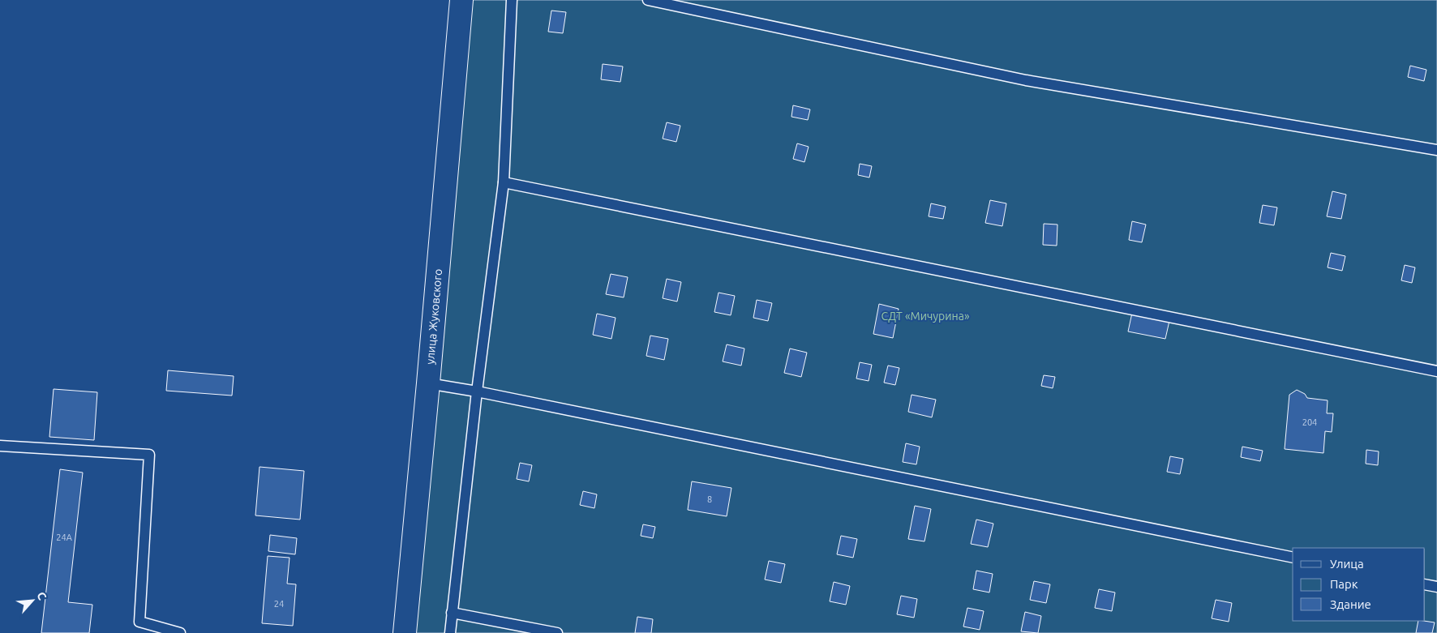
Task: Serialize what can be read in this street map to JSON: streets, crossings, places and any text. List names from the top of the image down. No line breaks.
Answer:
{"streets":{"main road":["улица Жуковского"]},"parks":["СДТ «Мичурина»"],"house_numbers":["204","8","24А","24"],"legend":["Улица","Парк","Здание"],"north":"top right"}
